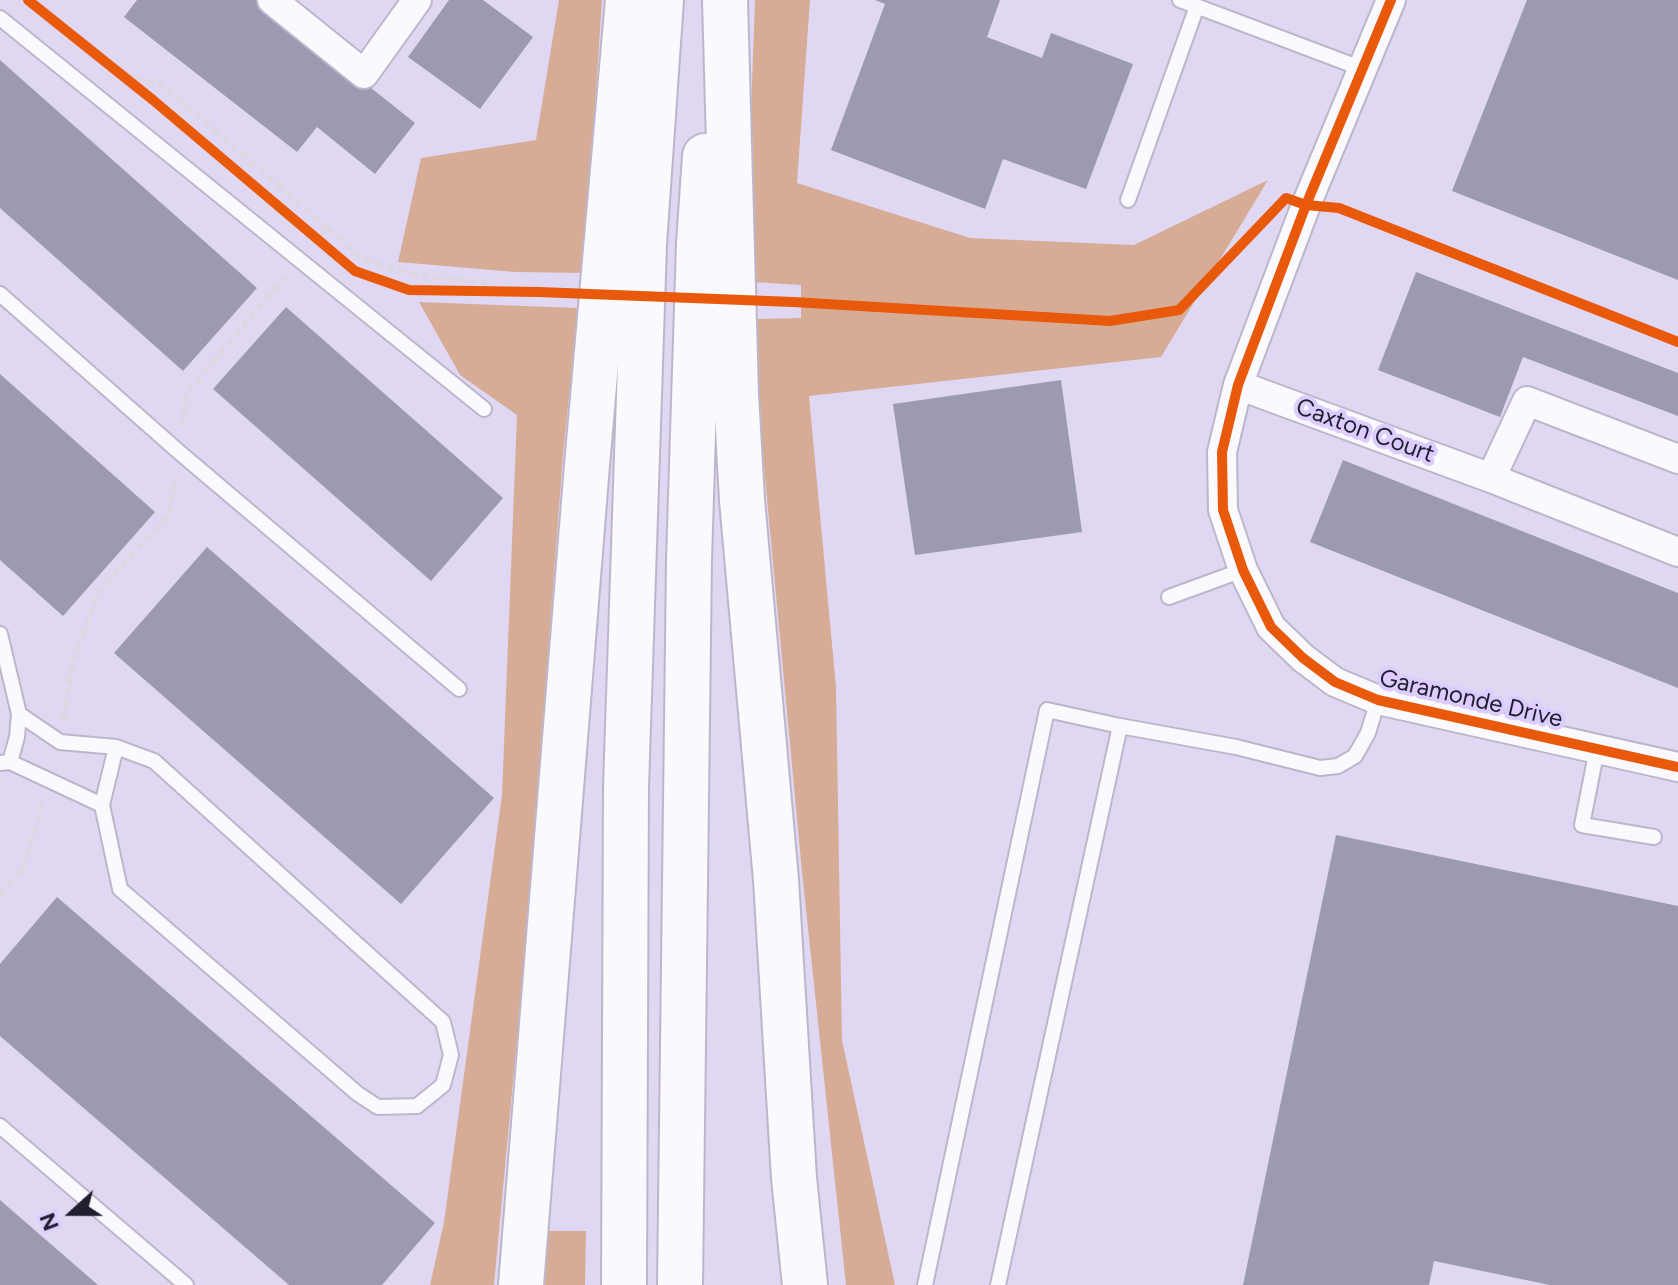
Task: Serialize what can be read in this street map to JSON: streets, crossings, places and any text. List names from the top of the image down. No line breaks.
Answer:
{"streets":{"street":["Caxton Court","Garamonde Drive"]},"crossings":[["Caxton Court","Garamonde Drive"]],"north":"left"}
